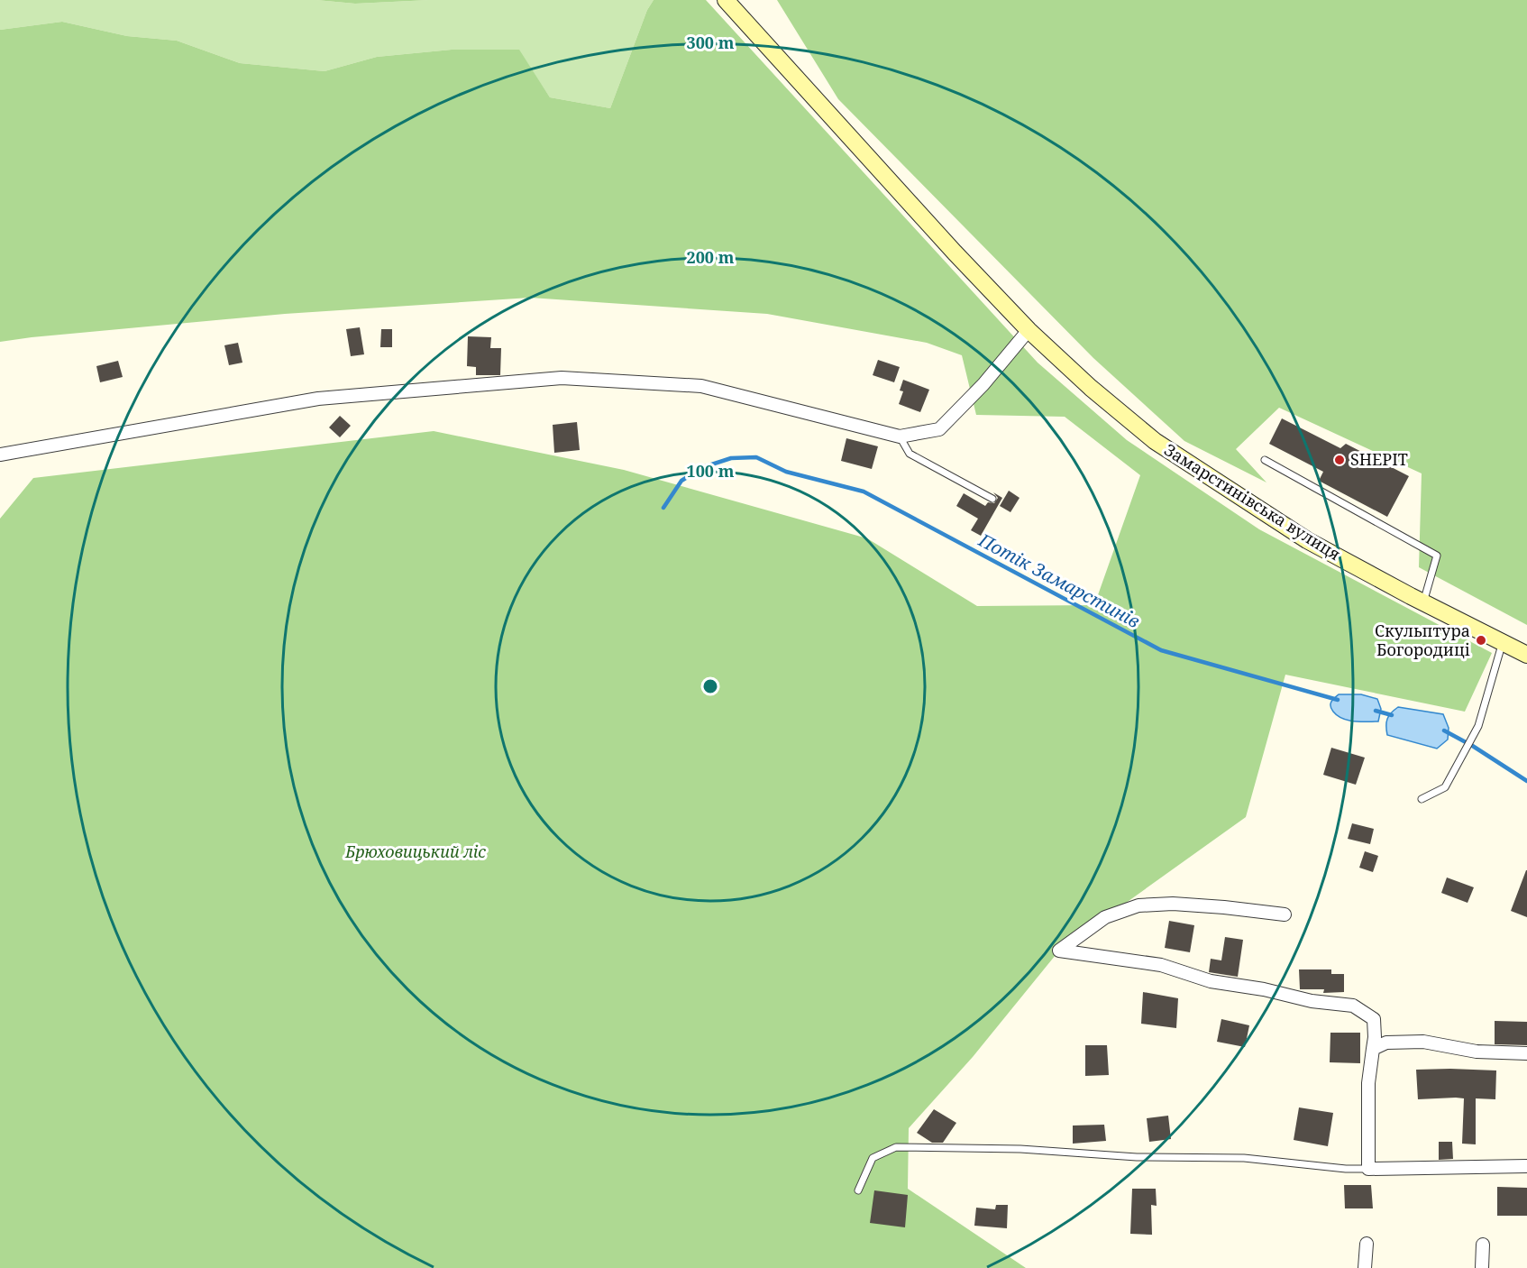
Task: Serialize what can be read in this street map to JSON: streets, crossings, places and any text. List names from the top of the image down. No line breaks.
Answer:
{"streets":{"main road":["Замарстинівська вулиця"]},"water":["Потік Замарстинів"],"parks":["Брюховицький ліс"],"places":["SHEPIT","Скульптура Богородиці"],"rings":["300 m","200 m","100 m"]}
